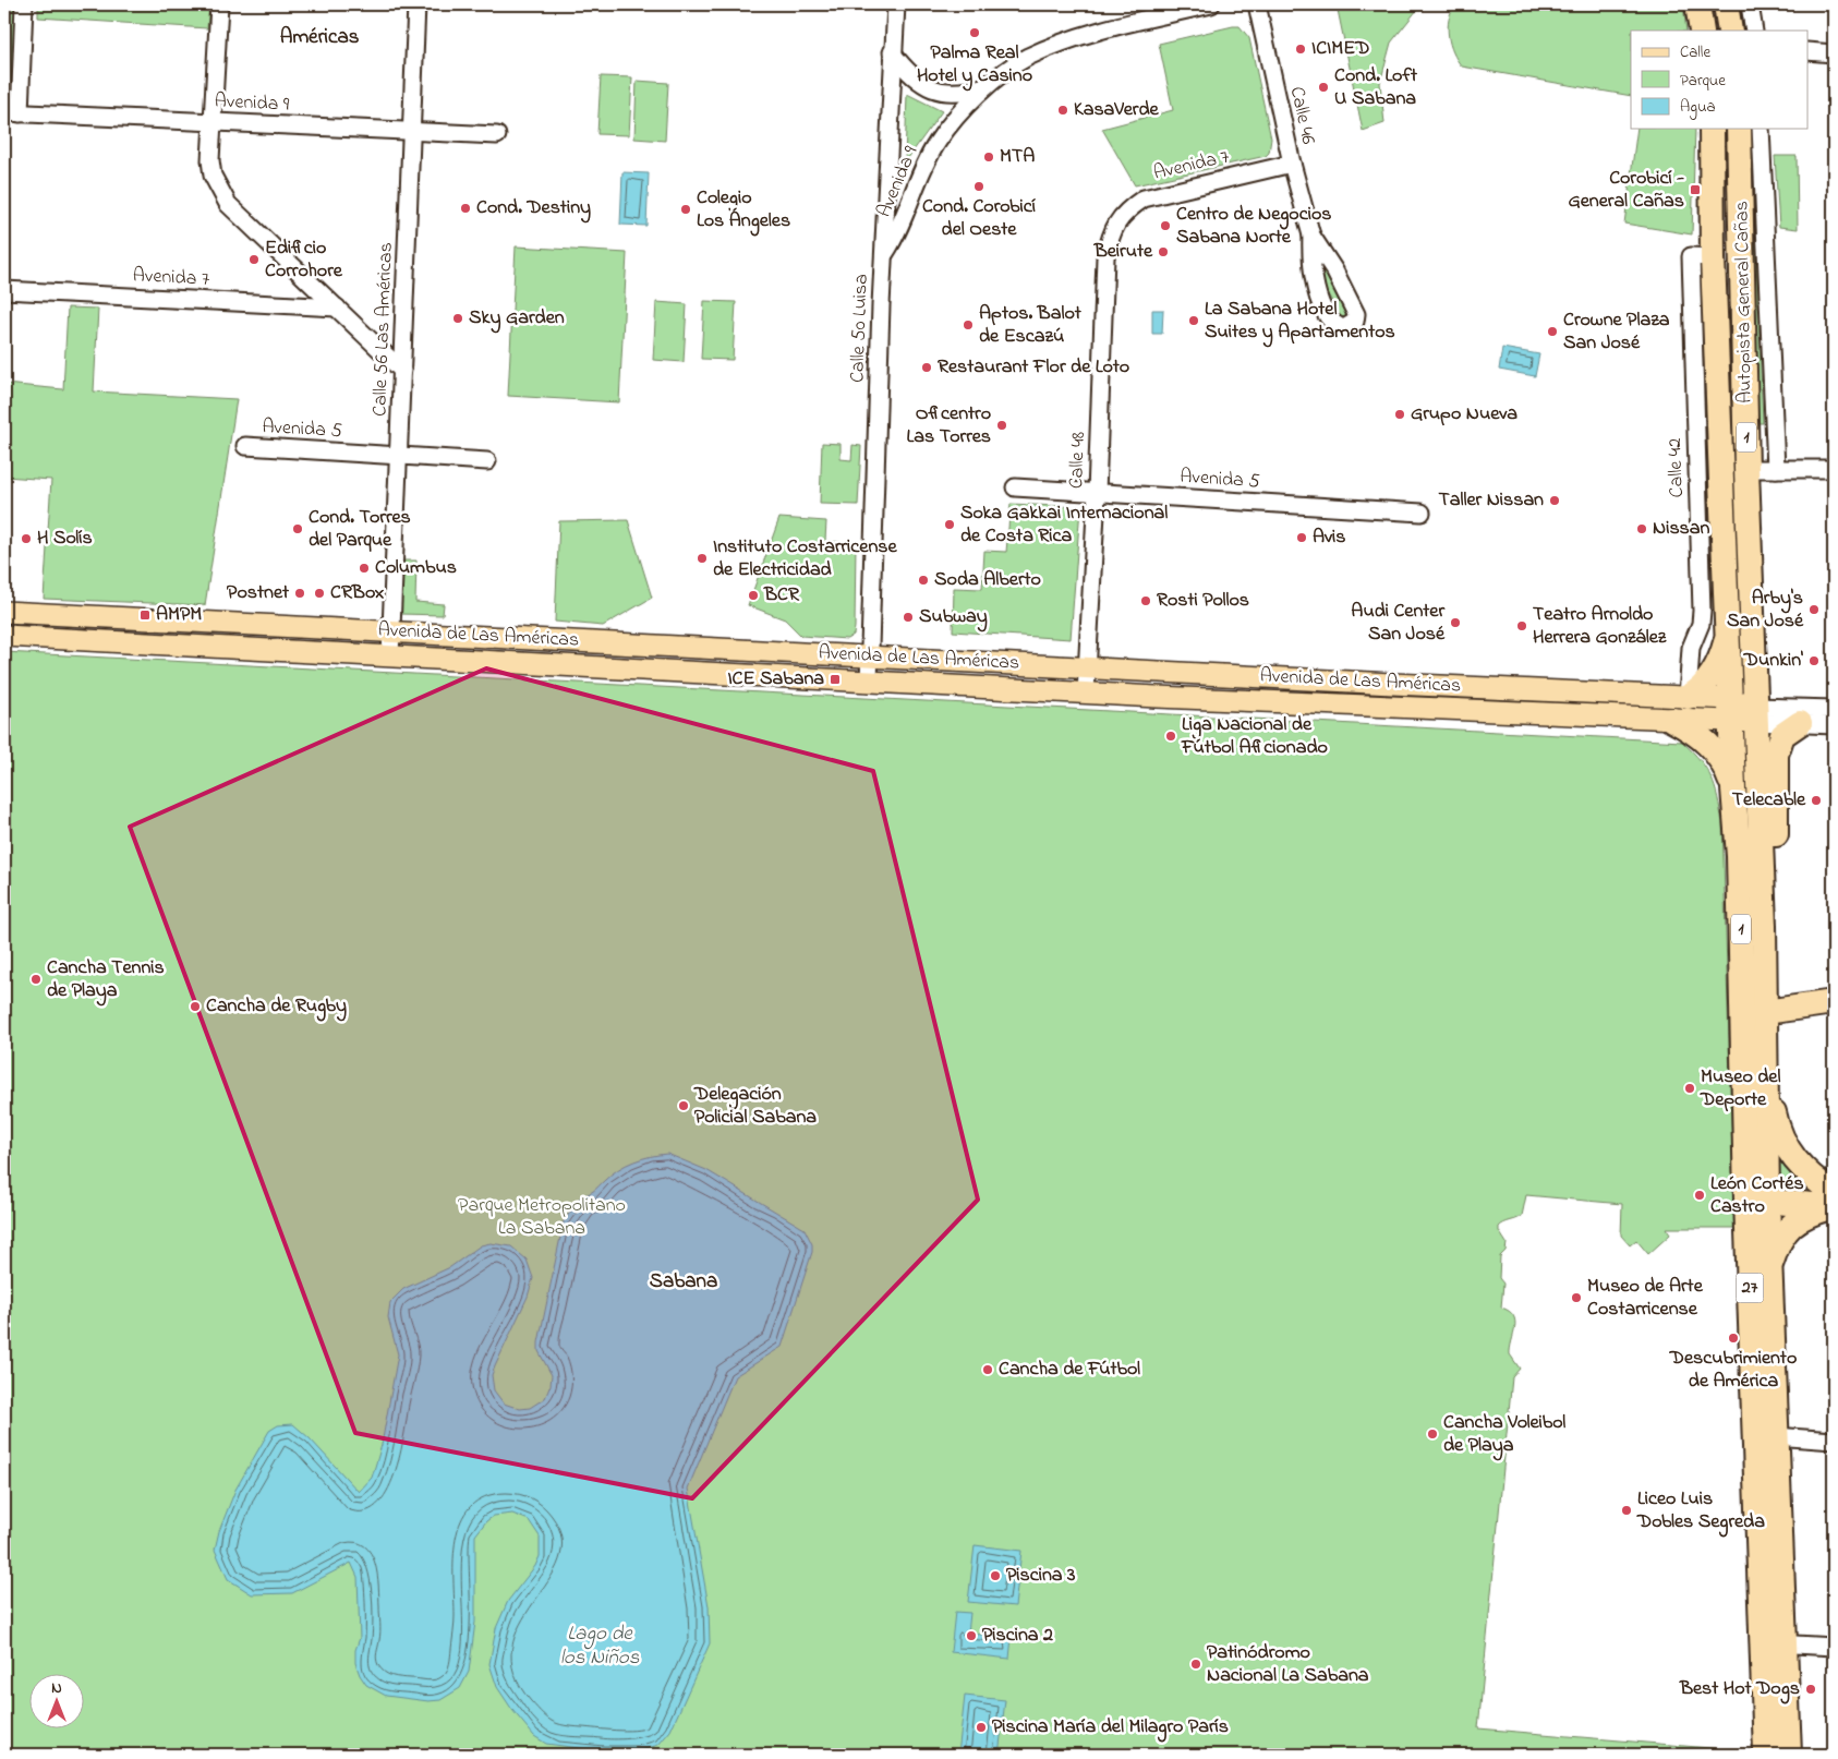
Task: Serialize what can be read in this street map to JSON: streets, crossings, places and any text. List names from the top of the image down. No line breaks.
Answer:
{"streets":{"highway":["Autopista General Cañas","1","27"],"main road":["Avenida de Las Américas"],"street":["Avenida 9","Calle 46","Avenida 7","Calle 50 Luisa","Calle 56 Las Américas","Avenida 5","Calle 48","Calle 42"]},"crossings":[["Avenida 9","Calle 50 Luisa"],["Avenida 9","Calle 56 Las Américas"],["Calle 46","Avenida 7"],["Avenida 7","Calle 48"],["Autopista General Cañas","1"],["Autopista General Cañas","Calle 42"],["Autopista General Cañas","Avenida de Las Américas"],["Calle 50 Luisa","Avenida de Las Américas"],["Calle 56 Las Américas","Avenida 5"],["Calle 56 Las Américas","Avenida de Las Américas"],["Avenida 5","Calle 48"],["1","Avenida de Las Américas"],["1","27"],["Calle 48","Avenida de Las Américas"],["Calle 42","Avenida de Las Américas"]],"districts":["Américas","Sabana"],"water":["Lago de los Niños"],"parks":["Parque Metropolitano La Sabana"],"places":{"other":["Palma Real Hotel y Casino","ICIMED","Cond. Loft U Sabana","KasaVerde","MTA","Cond. Corobicí del Oeste","Cond. Destiny","Colegio Los Ángeles","Centro de Negocios Sabana Norte","Beirute","Edificio Corrohore","Sky Garden","La Sabana Hotel Suites y Apartamentos","Aptos. Balot de Escazú","Crowne Plaza San José","Restaurant Flor de Loto","Grupo Nueva","Oficentro Las Torres","Taller Nissan","Soka Gakkai Internacional de Costa Rica","Cond. Torres del Parque","Nissan","Avis","H Solís","Instituto Costarricense de Electricidad","Columbus","Soda Alberto","Postnet","CRBox","BCR","Rosti Pollos","Arby's San José","Subway","Audi Center San José","Teatro Arnoldo Herrera González","Dunkin'","Liga Nacional de Fútbol Aficionado","Telecable","Cancha Tennis de Playa","Cancha de Rugby","Museo del Deporte","Delegación Policial Sabana","León Cortés Castro","Museo de Arte Costarricense","Descubrimiento de América","Cancha de Fútbol","Cancha Voleibol de Playa","Liceo Luis Dobles Segreda","Piscina 3","Piscina 2","Patinódromo Nacional La Sabana","Best Hot Dogs","Piscina María del Milagro París"],"transit":["Corobicí - General Cañas","AMPM","ICE Sabana"]},"legend":["Calle","Parque","Agua"],"north":"top"}
